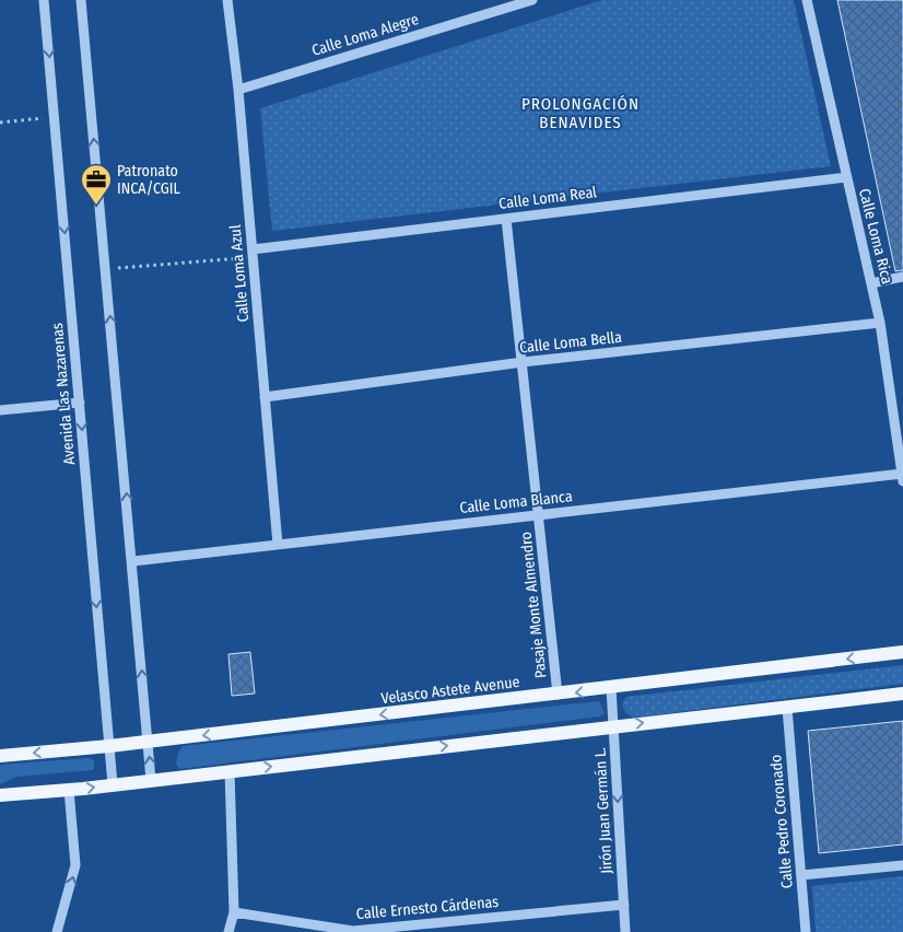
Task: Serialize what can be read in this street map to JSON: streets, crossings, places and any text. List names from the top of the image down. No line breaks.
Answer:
{"streets":{"main road":["Velasco Astete Avenue"],"street":["Calle Loma Alegre","Calle Loma Real","Calle Loma Rica","Calle Loma Azul","Calle Loma Bella","Avenida Las Nazarenas","Calle Loma Blanca","Pasaje Monte Almendro","Jirón Juan Germán L.","Calle Pedro Coronado","Calle Ernesto Cárdenas"]},"crossings":[["Calle Loma Alegre","Calle Loma Azul"],["Calle Loma Real","Calle Loma Rica"],["Calle Loma Real","Calle Loma Azul"],["Calle Loma Real","Pasaje Monte Almendro"],["Calle Loma Rica","Calle Loma Bella"],["Calle Loma Rica","Calle Loma Blanca"],["Calle Loma Azul","Calle Loma Bella"],["Calle Loma Azul","Calle Loma Blanca"],["Calle Loma Bella","Pasaje Monte Almendro"],["Avenida Las Nazarenas","Velasco Astete Avenue"],["Calle Loma Blanca","Pasaje Monte Almendro"],["Pasaje Monte Almendro","Velasco Astete Avenue"],["Velasco Astete Avenue","Jirón Juan Germán L."],["Jirón Juan Germán L.","Calle Ernesto Cárdenas"]],"one_way":["Jirón Juan Germán L."],"districts":["PROLONGACIÓN BENAVIDES"],"places":{"office":["Patronato INCA/CGIL"]}}
